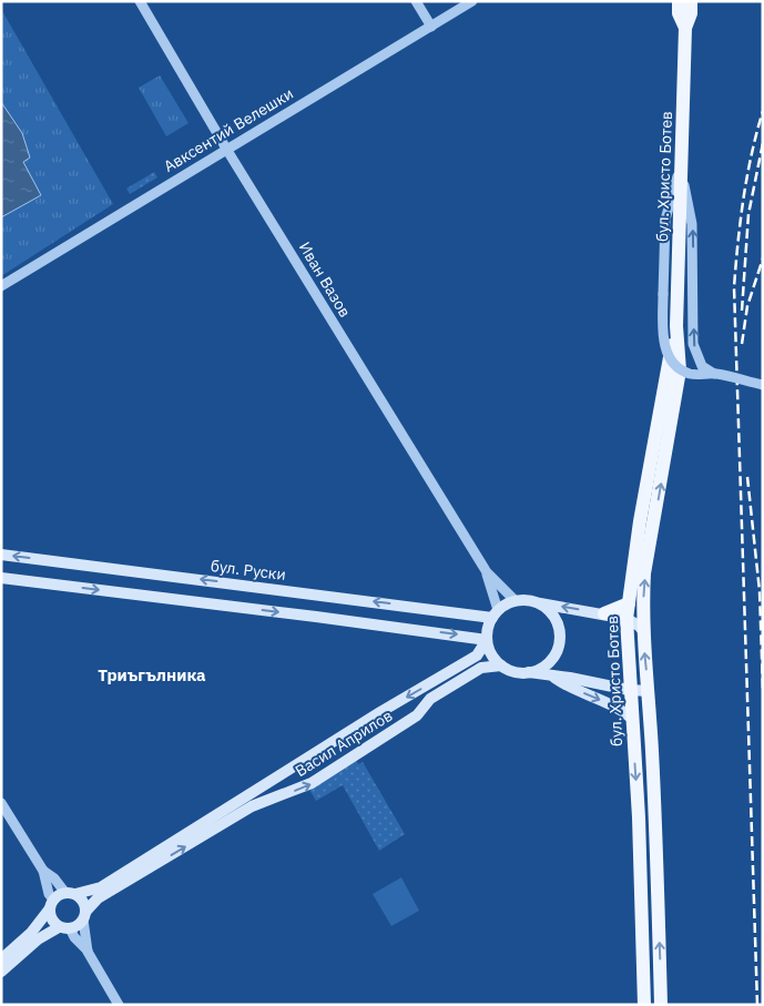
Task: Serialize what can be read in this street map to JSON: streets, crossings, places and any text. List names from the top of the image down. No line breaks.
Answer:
{"streets":{"main road":["бул. Христо Ботев","бул. Руски","Васил Априлов"],"street":["Авксентий Велешки","Иван Вазов"]},"crossings":[["Авксентий Велешки","Иван Вазов"],["Иван Вазов","бул. Руски"],["Иван Вазов","Васил Априлов"],["бул. Руски","Васил Априлов"]],"districts":["Триъгълника"]}
